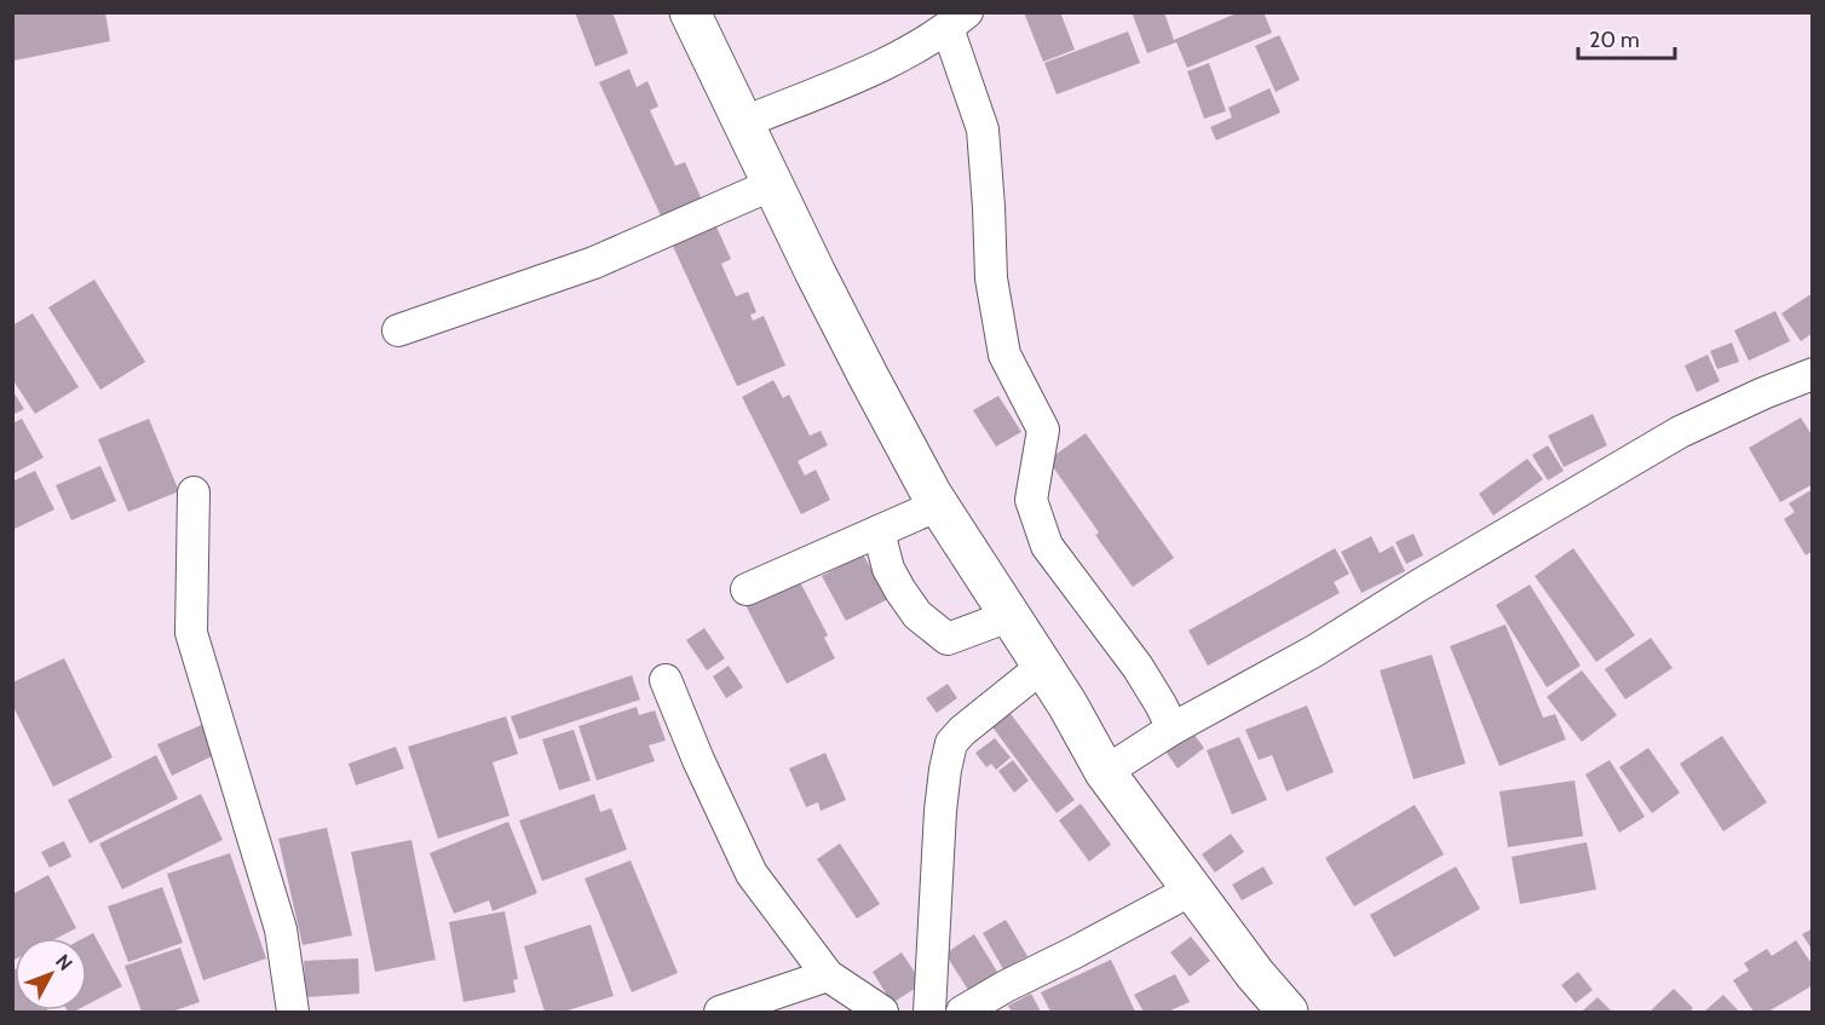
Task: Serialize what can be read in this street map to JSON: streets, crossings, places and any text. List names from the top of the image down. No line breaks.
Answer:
{"scale_bar":"20 m","north":"top right"}
